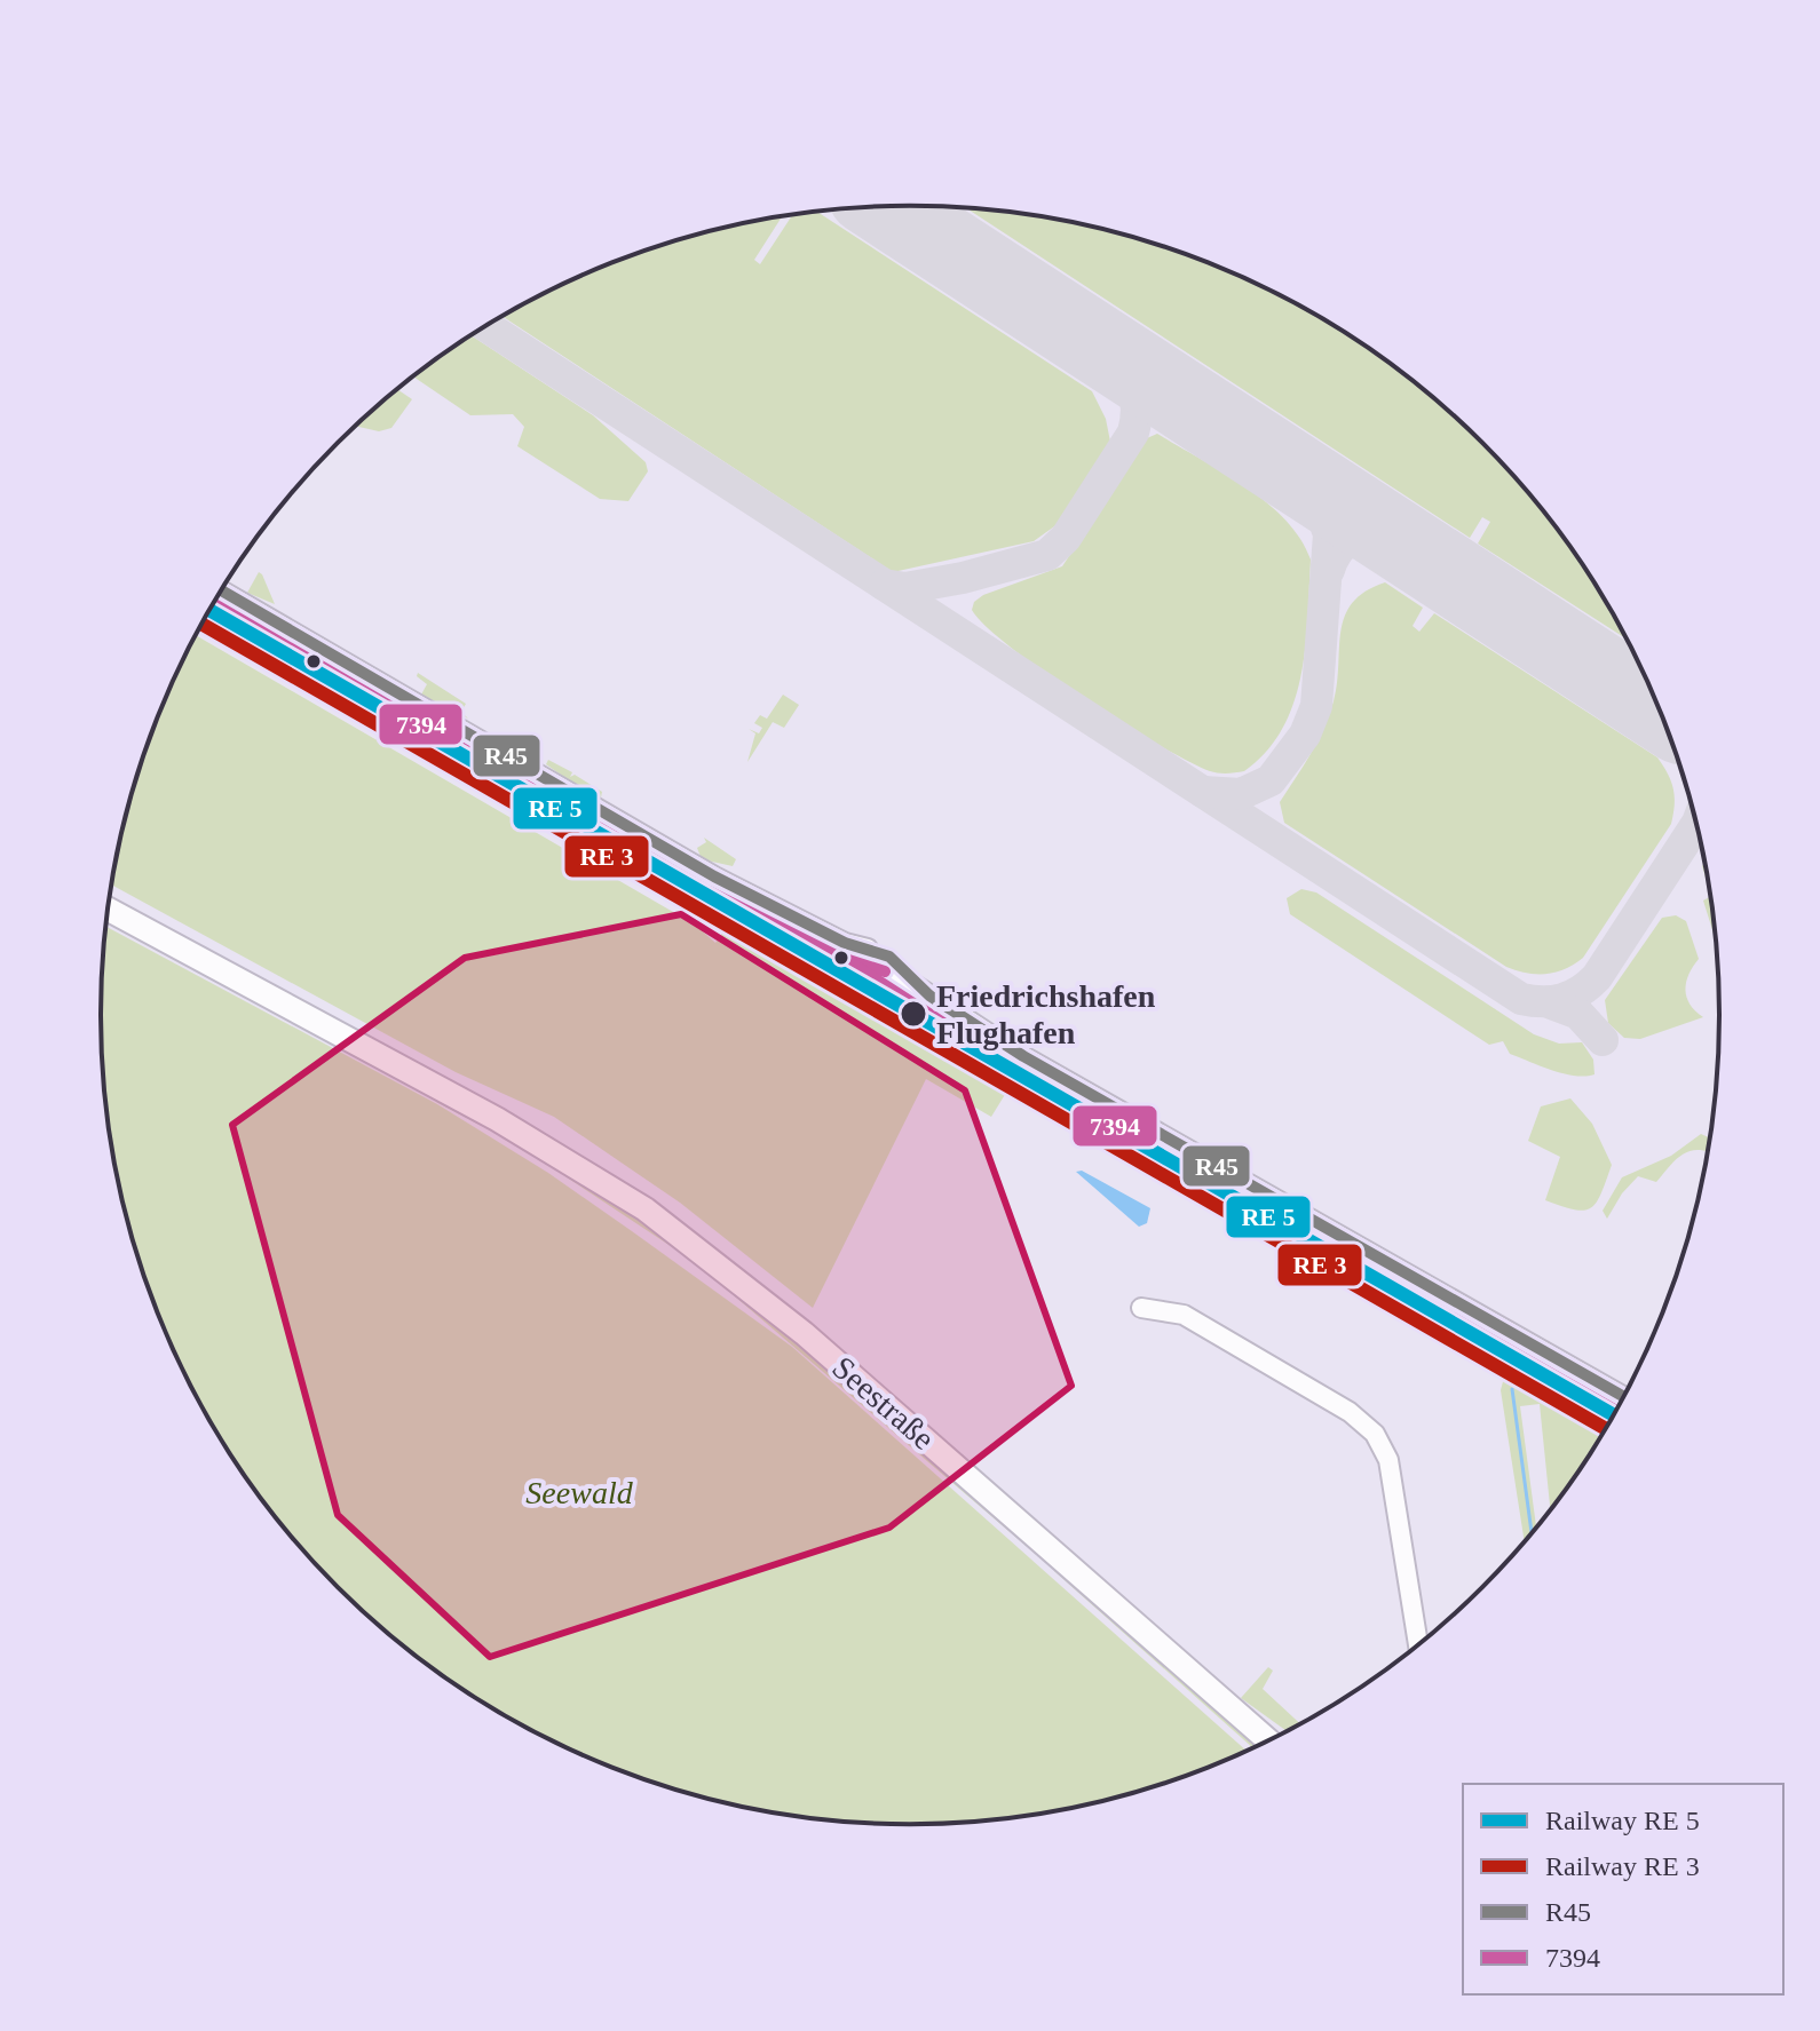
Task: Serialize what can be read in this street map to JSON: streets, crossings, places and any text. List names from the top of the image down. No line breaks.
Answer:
{"streets":{"main road":["Seestraße"]},"parks":["Seewald"],"places":["Friedrichshafen Flughafen"],"lines":["transit line R45","transit line 7394"],"legend":["Railway RE 5","Railway RE 3","R45","7394"]}
